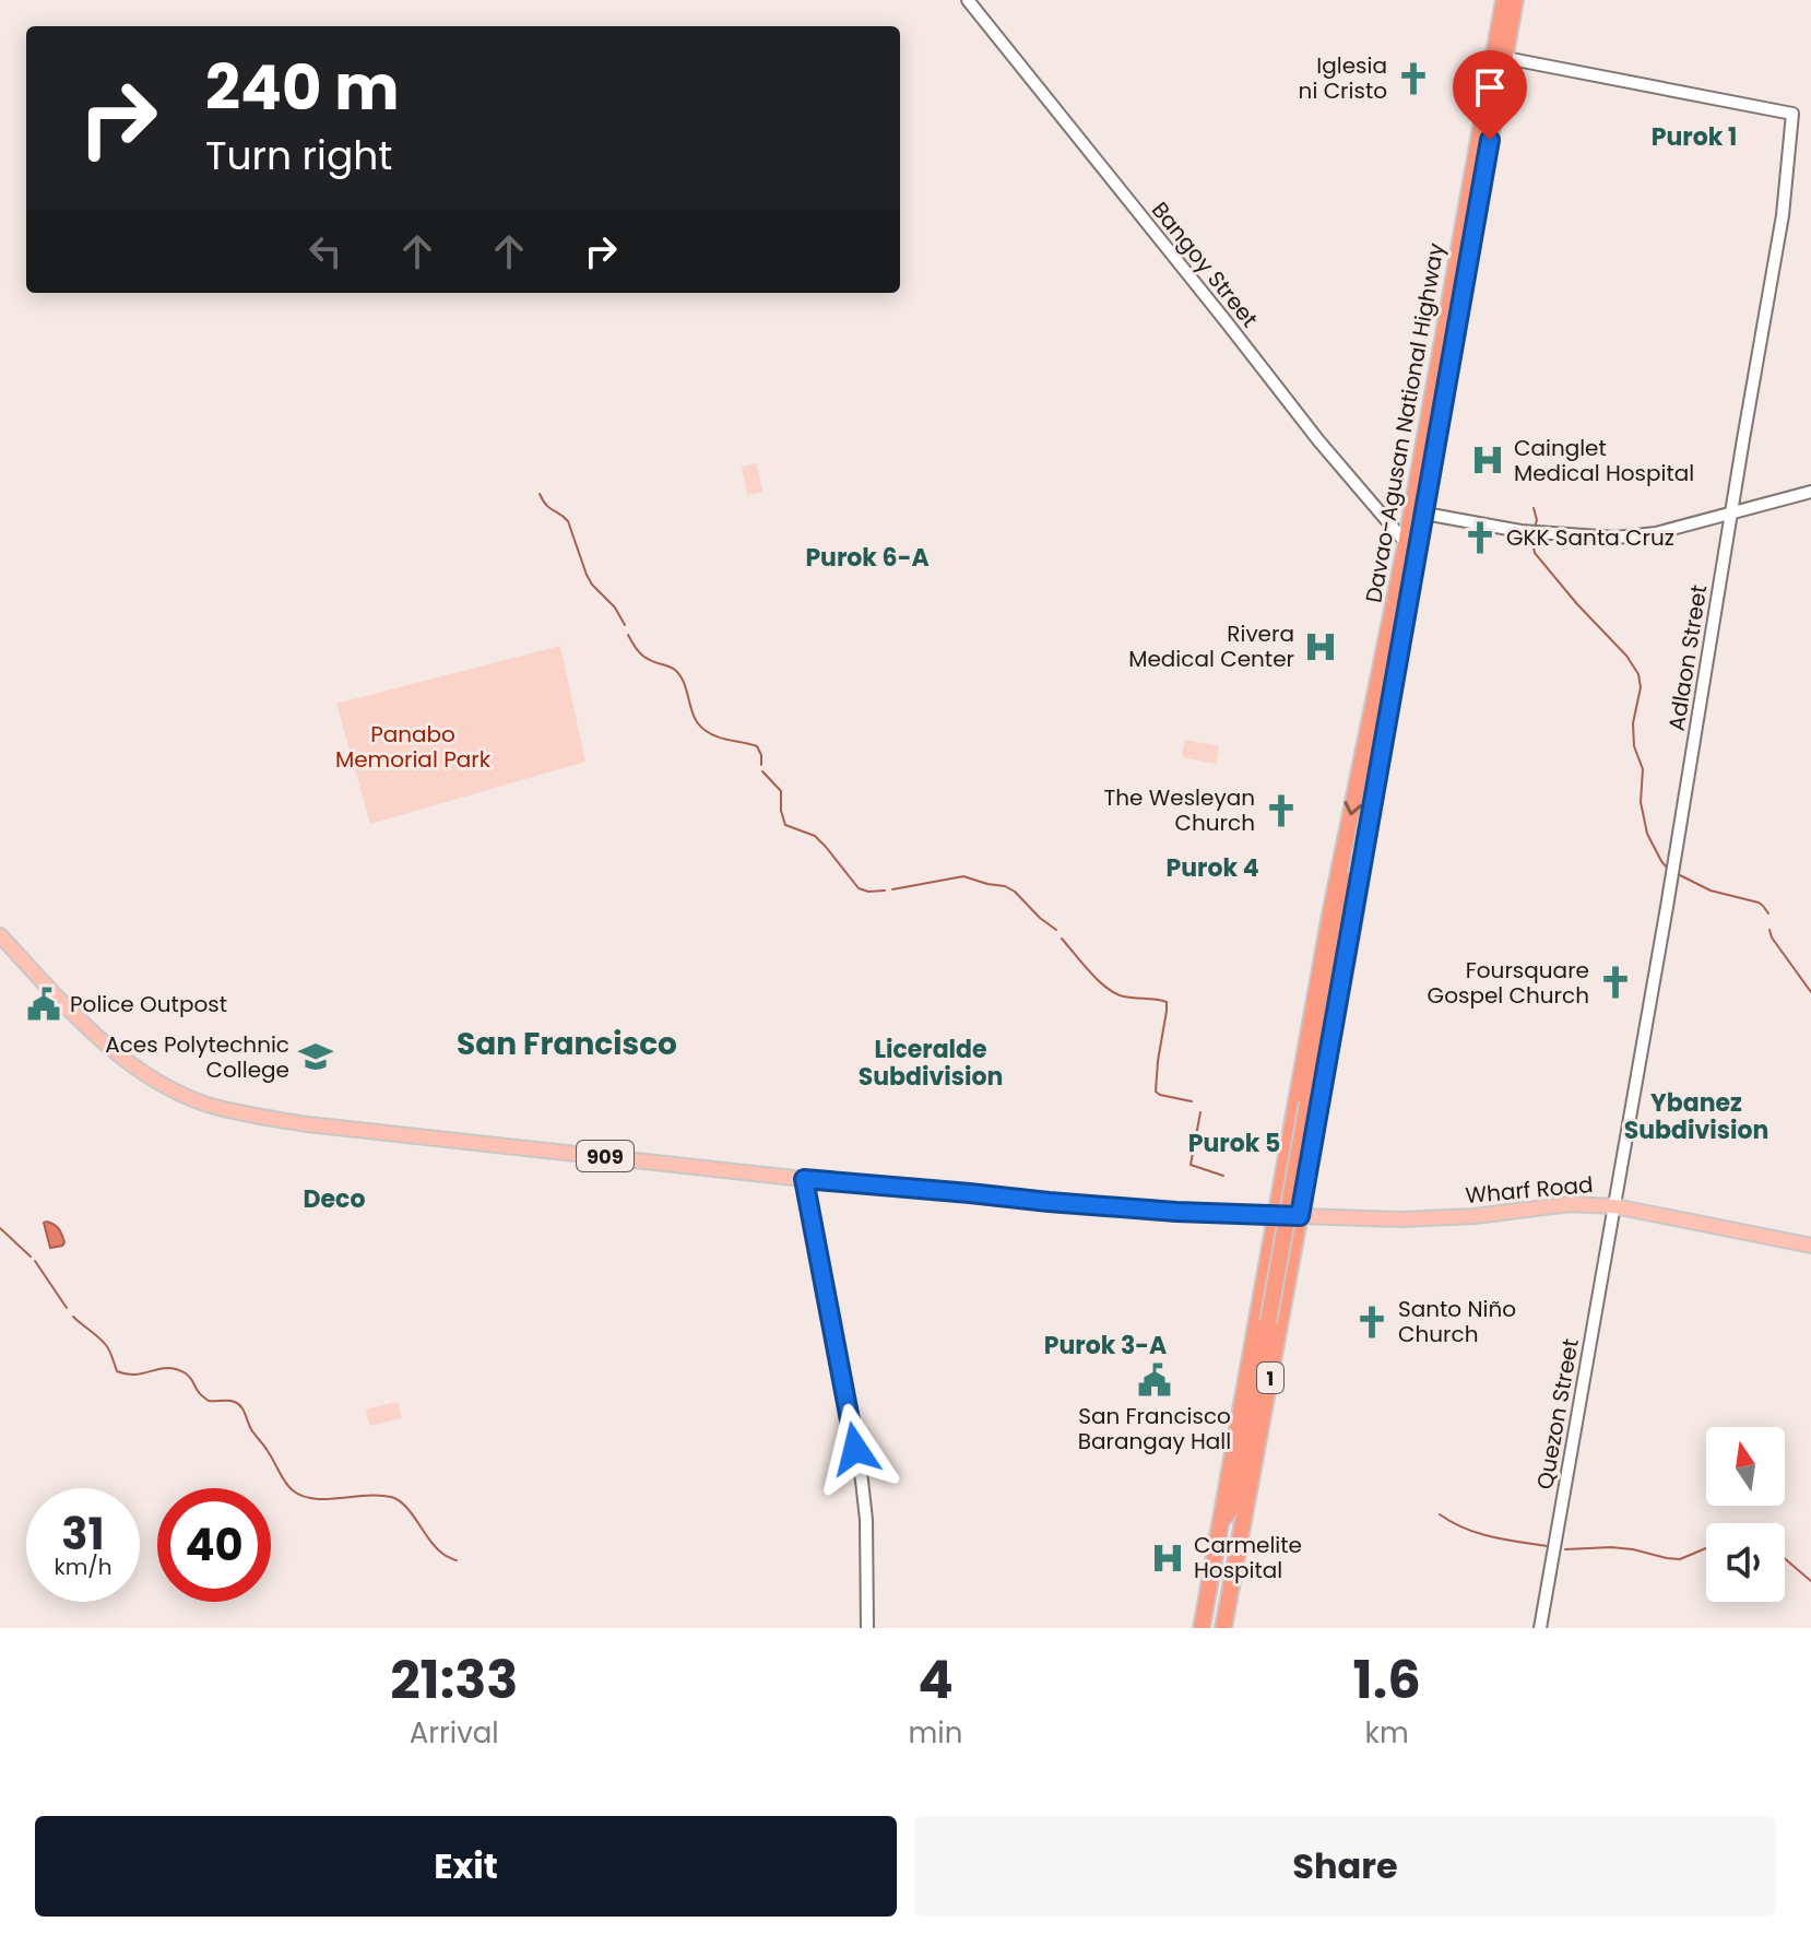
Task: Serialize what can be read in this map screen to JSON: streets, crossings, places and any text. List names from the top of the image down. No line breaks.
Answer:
{"streets":{"highway":["Davao-Agusan National Highway","1"],"main road":["909","Wharf Road"],"street":["Bangoy Street","Adlaon Street","Quezon Street"]},"crossings":[["Bangoy Street","Davao-Agusan National Highway"],["Davao-Agusan National Highway","Adlaon Street"],["Davao-Agusan National Highway","909"],["Davao-Agusan National Highway","Wharf Road"],["Adlaon Street","Wharf Road"],["Adlaon Street","Quezon Street"],["909","Wharf Road"],["Wharf Road","Quezon Street"]],"districts":["Purok 1","Purok 6-A","Purok 4","San Francisco","Liceralde Subdivision","Ybanez Subdivision","Purok 5","Deco","Purok 3-A"],"parks":["Panabo Memorial Park"],"places":{"church":["Iglesia ni Cristo","GKK Santa Cruz","The Wesleyan Church","Foursquare Gospel Church","Santo Niño Church"],"hospital":["Cainglet Medical Hospital","Rivera Medical Center","Carmelite Hospital"],"public building":["Police Outpost","San Francisco Barangay Hall"],"school or university":["Aces Polytechnic College"]},"north":"top","page":{"turn":["240 m","Turn right"],"speed":"31 km/h","limit":"40","eta":["21:33","Arrival","4","min","1.6","km"],"buttons":["Exit","Share"]}}
